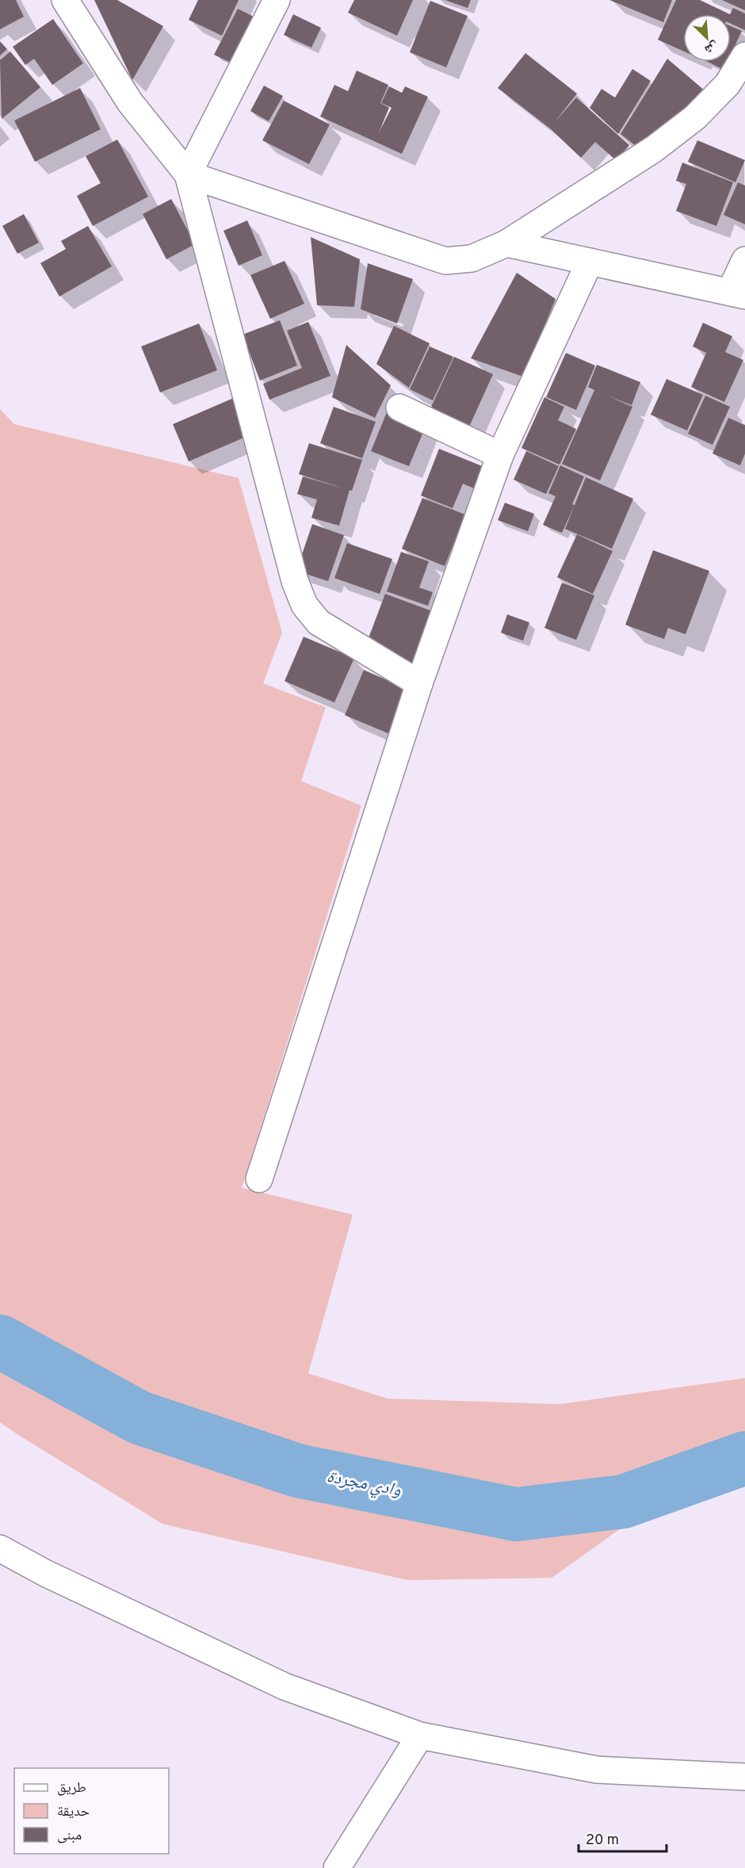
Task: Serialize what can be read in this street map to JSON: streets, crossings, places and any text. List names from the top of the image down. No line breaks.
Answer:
{"water":["وادي مجردة"],"legend":["طريق","حديقة","مبنى"],"scale_bar":"20 m","north":"bottom right"}
